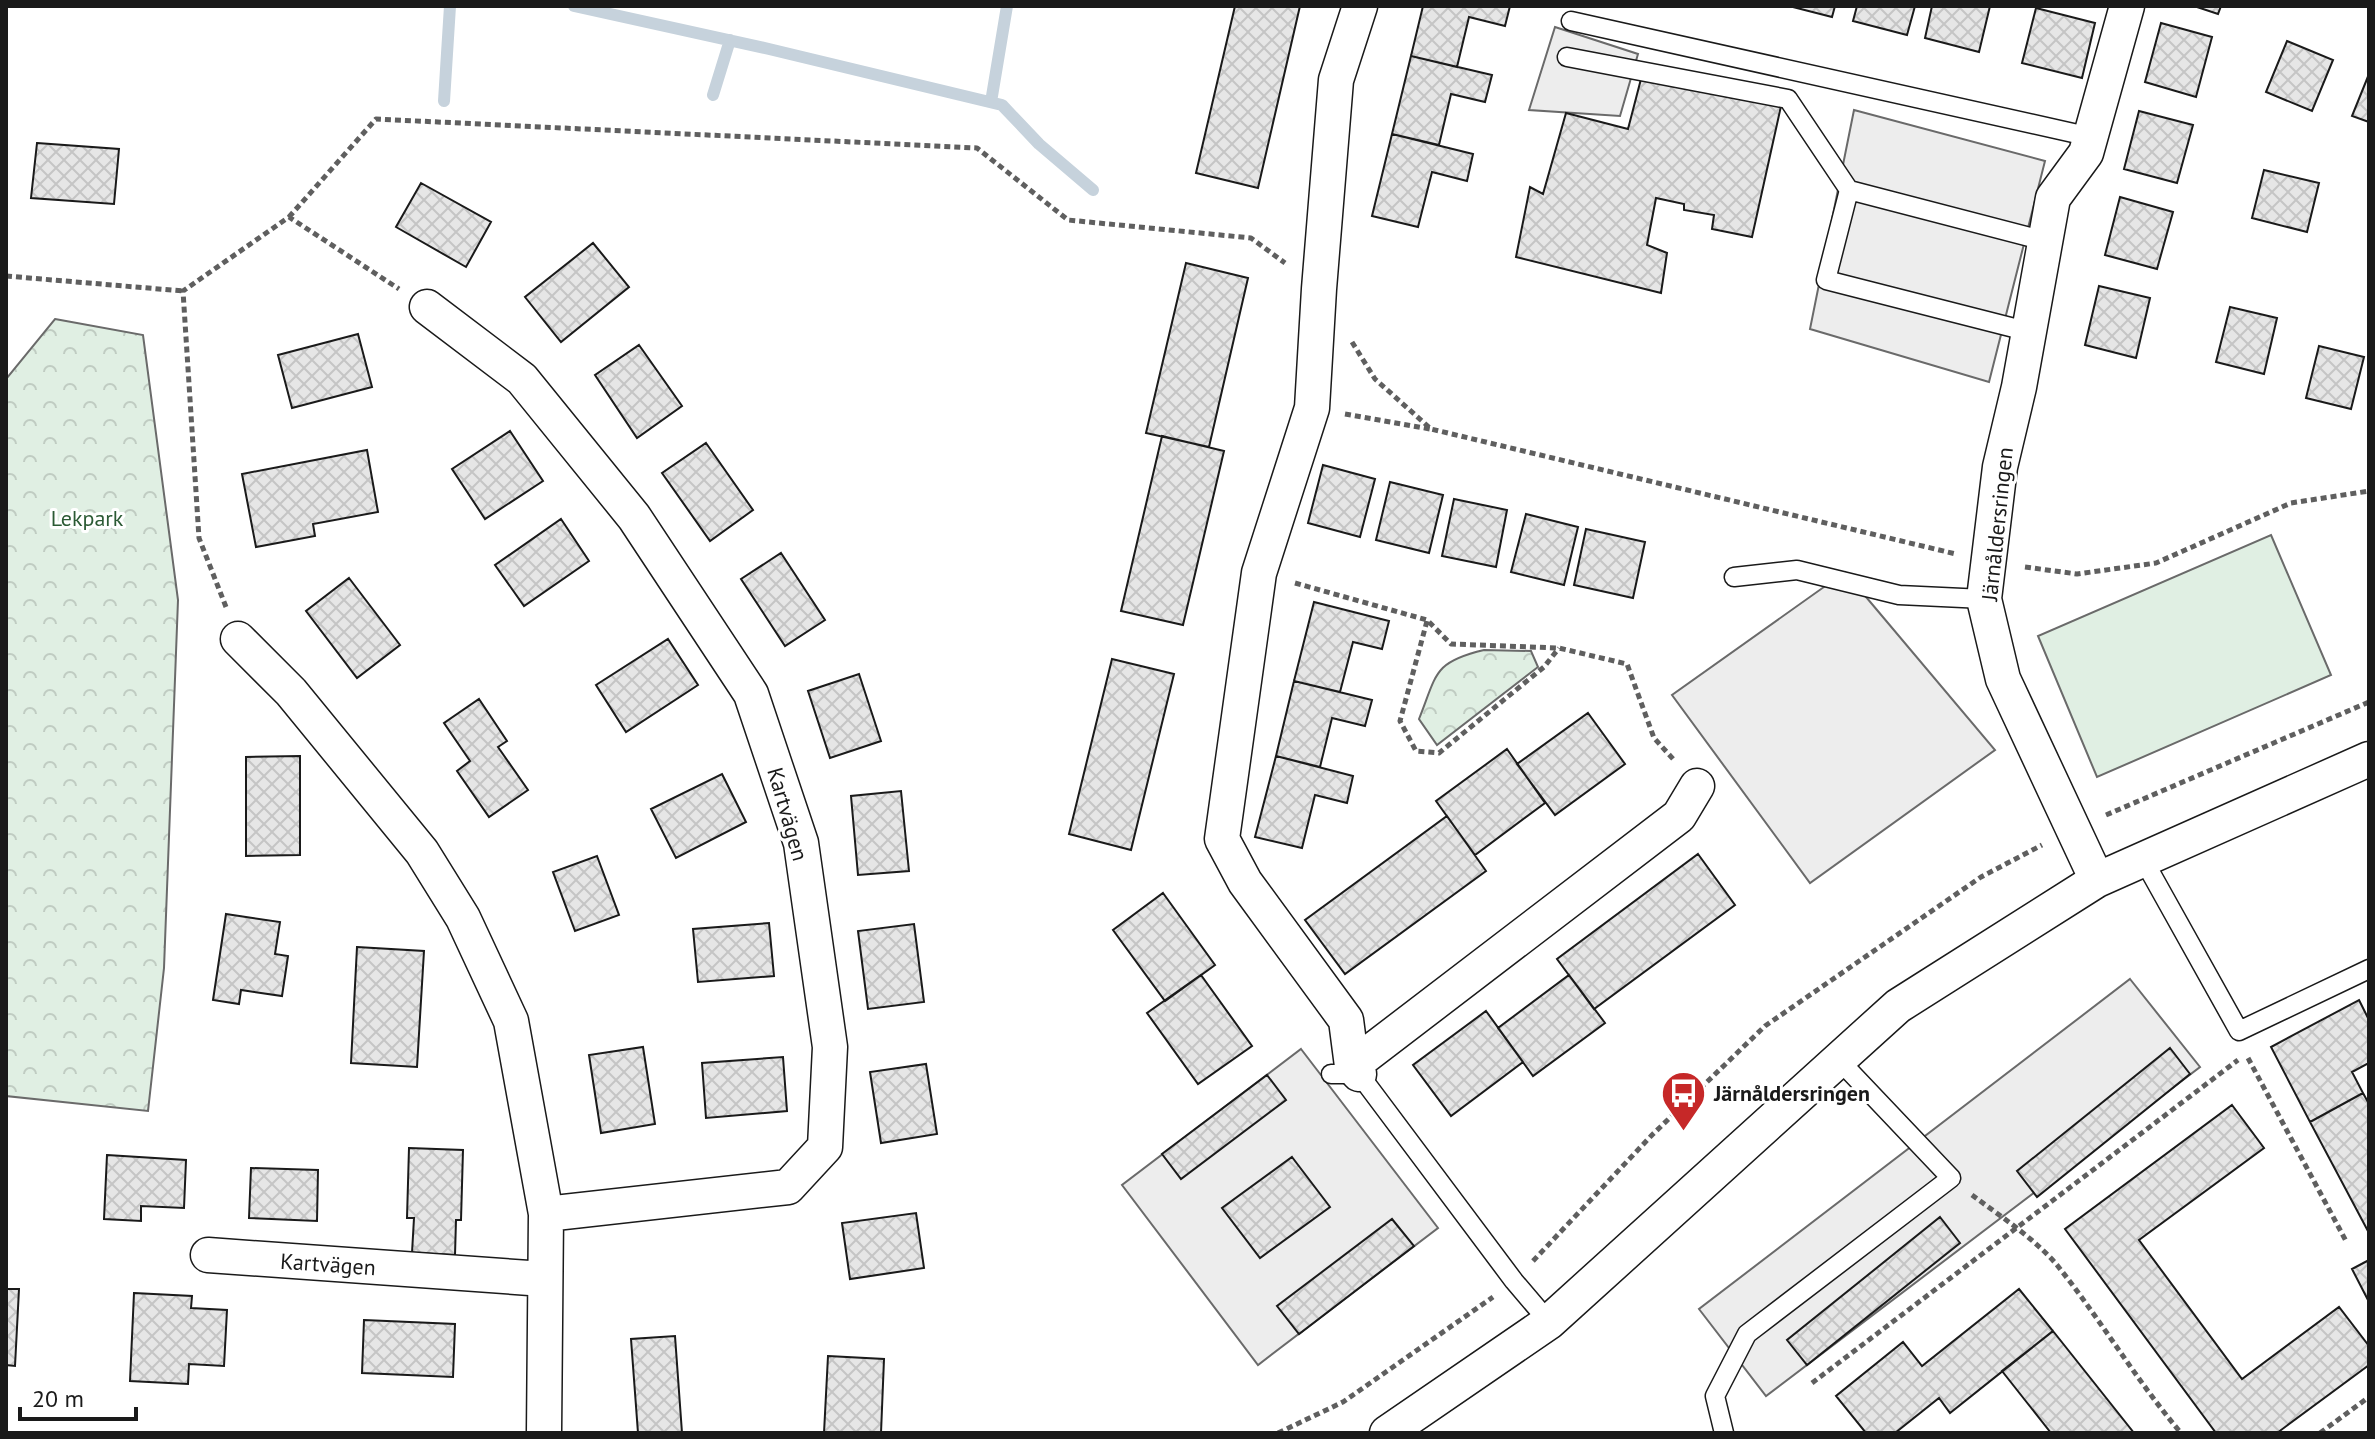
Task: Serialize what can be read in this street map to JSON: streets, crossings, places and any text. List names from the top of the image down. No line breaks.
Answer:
{"streets":{"street":["Järnåldersringen","Kartvägen"]},"parks":["Lekpark"],"places":{"bus stop":["Järnåldersringen"]},"scale_bar":"20 m"}
